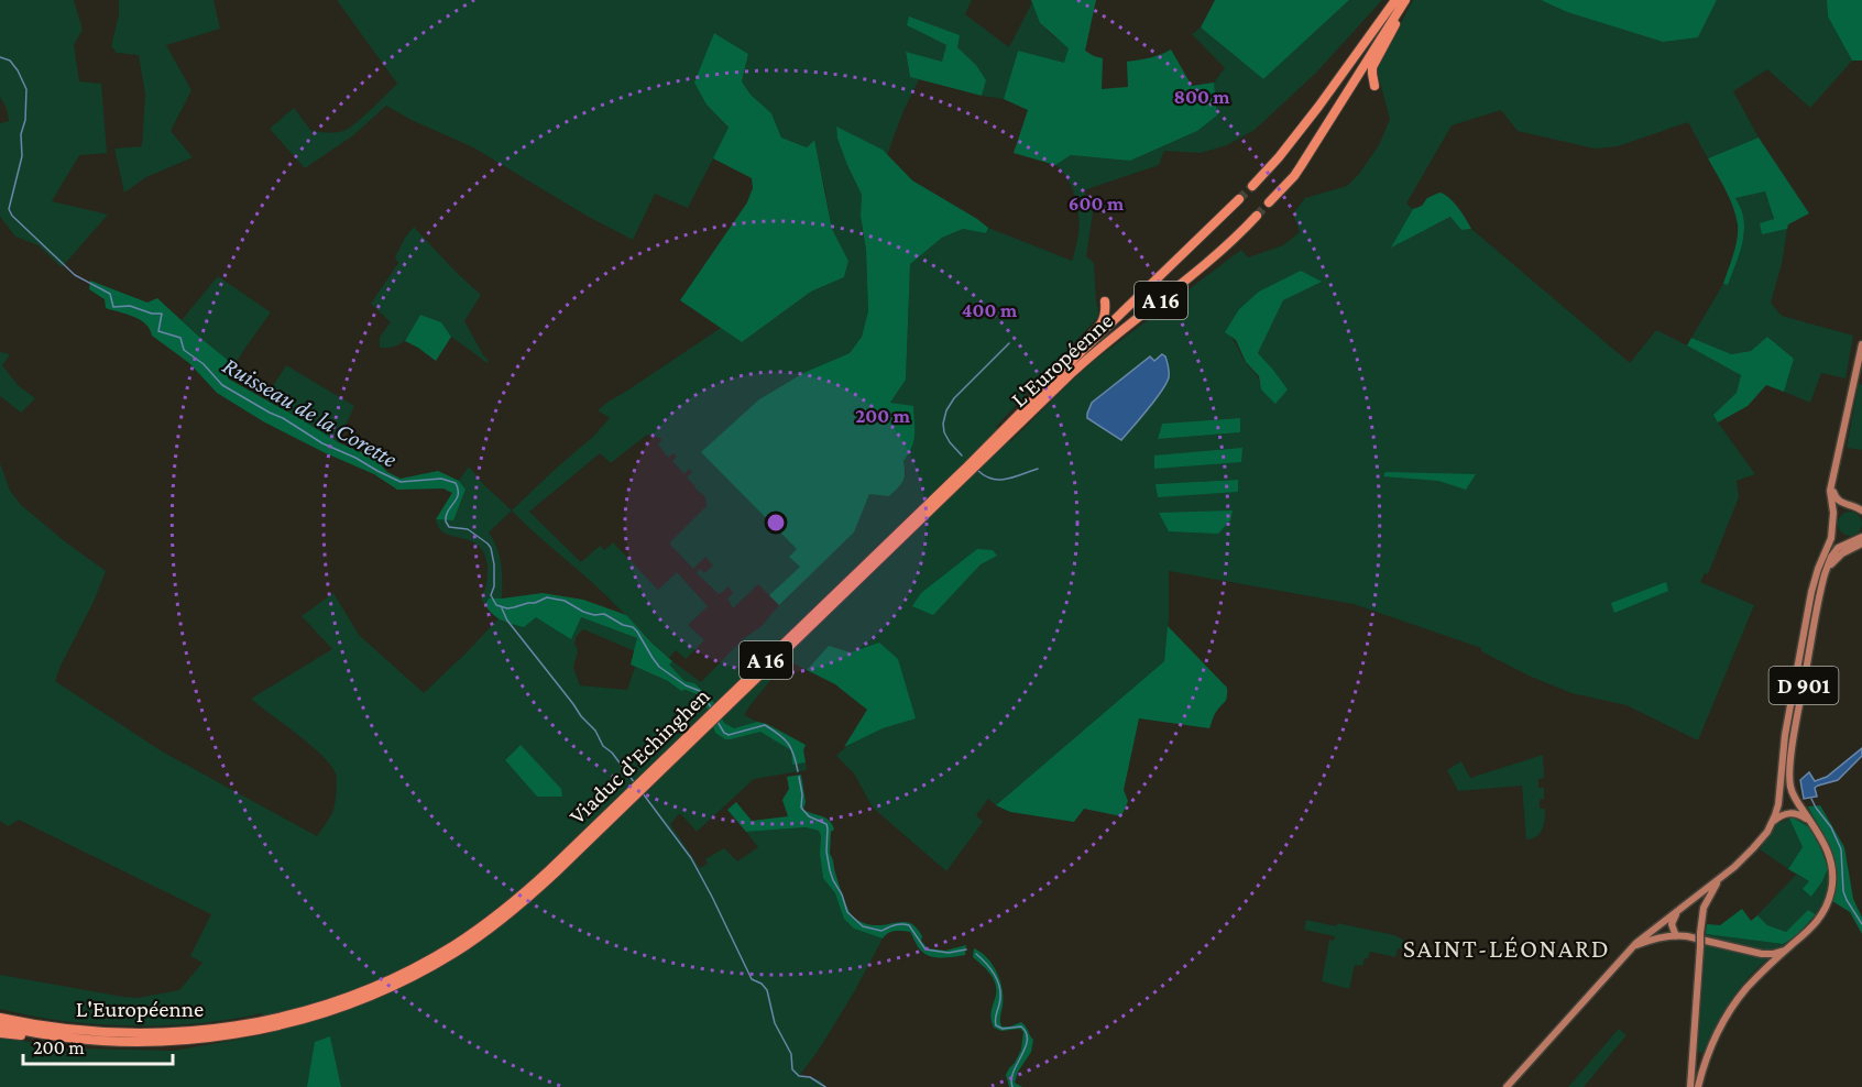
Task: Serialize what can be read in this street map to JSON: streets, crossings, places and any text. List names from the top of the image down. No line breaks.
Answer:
{"streets":{"highway":["A 16","L'Européenne","Viaduc d'Echinghen"],"main road":["D 901"]},"crossings":[["L'Européenne","Viaduc d'Echinghen"]],"districts":["SAINT-LÉONARD"],"water":["Ruisseau de la Corette"],"scale_bar":"200 m","rings":["800 m","600 m","400 m","200 m"]}
